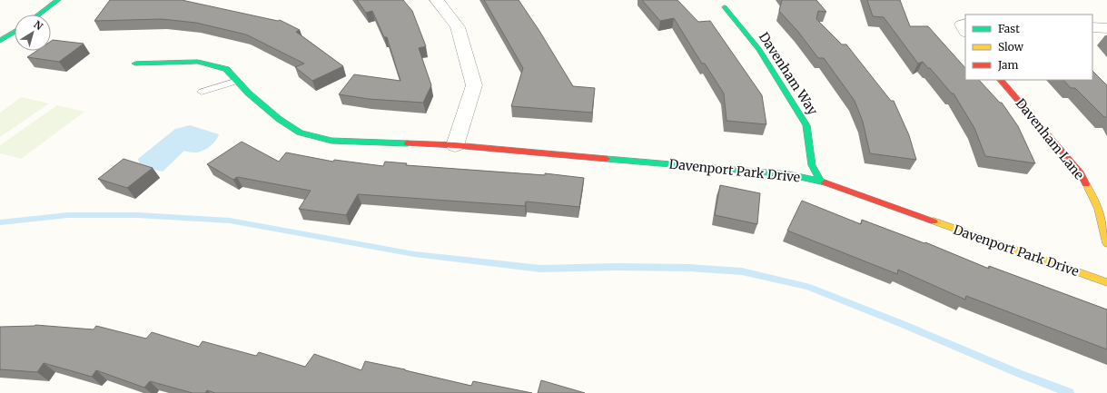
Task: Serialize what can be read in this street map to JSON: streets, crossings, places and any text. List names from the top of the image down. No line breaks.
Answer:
{"streets":{"street":["Davenham Way","Davenham Lane","Davenport Park Drive"]},"crossings":[["Davenham Way","Davenport Park Drive"]],"legend":["Fast","Slow","Jam"],"north":"top right"}
